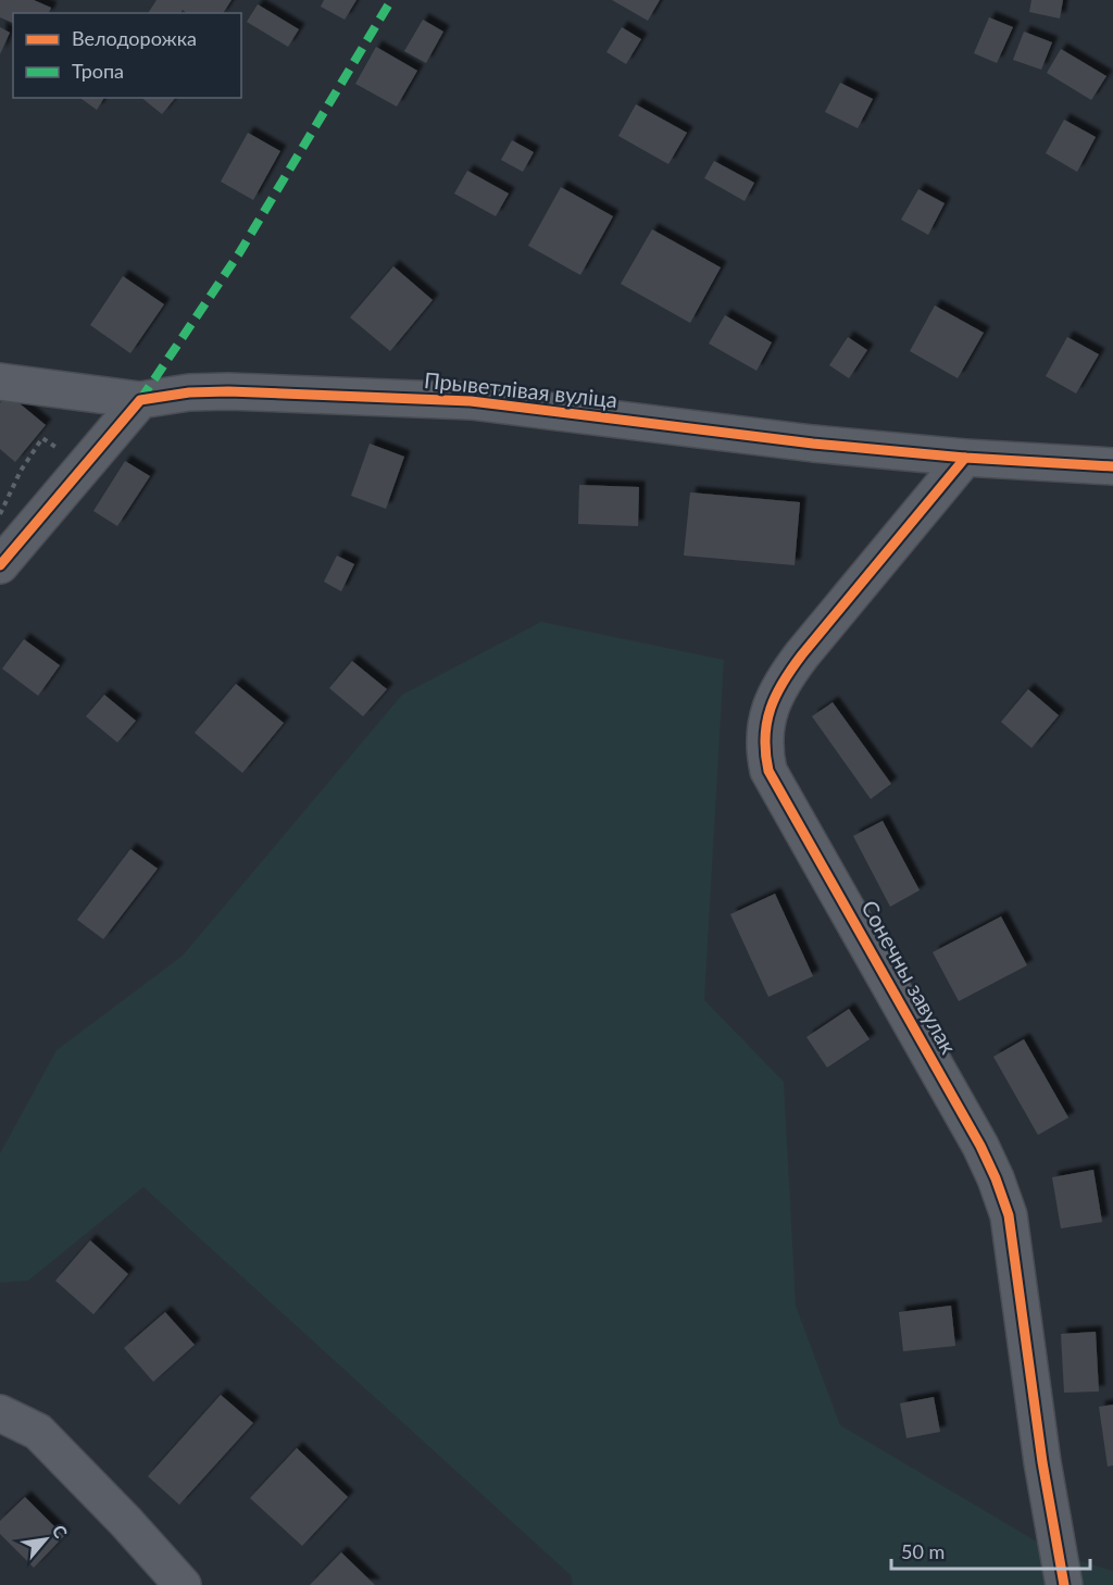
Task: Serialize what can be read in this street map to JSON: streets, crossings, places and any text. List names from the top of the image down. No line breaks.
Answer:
{"streets":{"street":["Прыветлівая вуліца","Сонечны завулак"]},"crossings":[["Прыветлівая вуліца","Сонечны завулак"]],"legend":["Велодорожка","Тропа"],"scale_bar":"50 m","north":"top right"}
